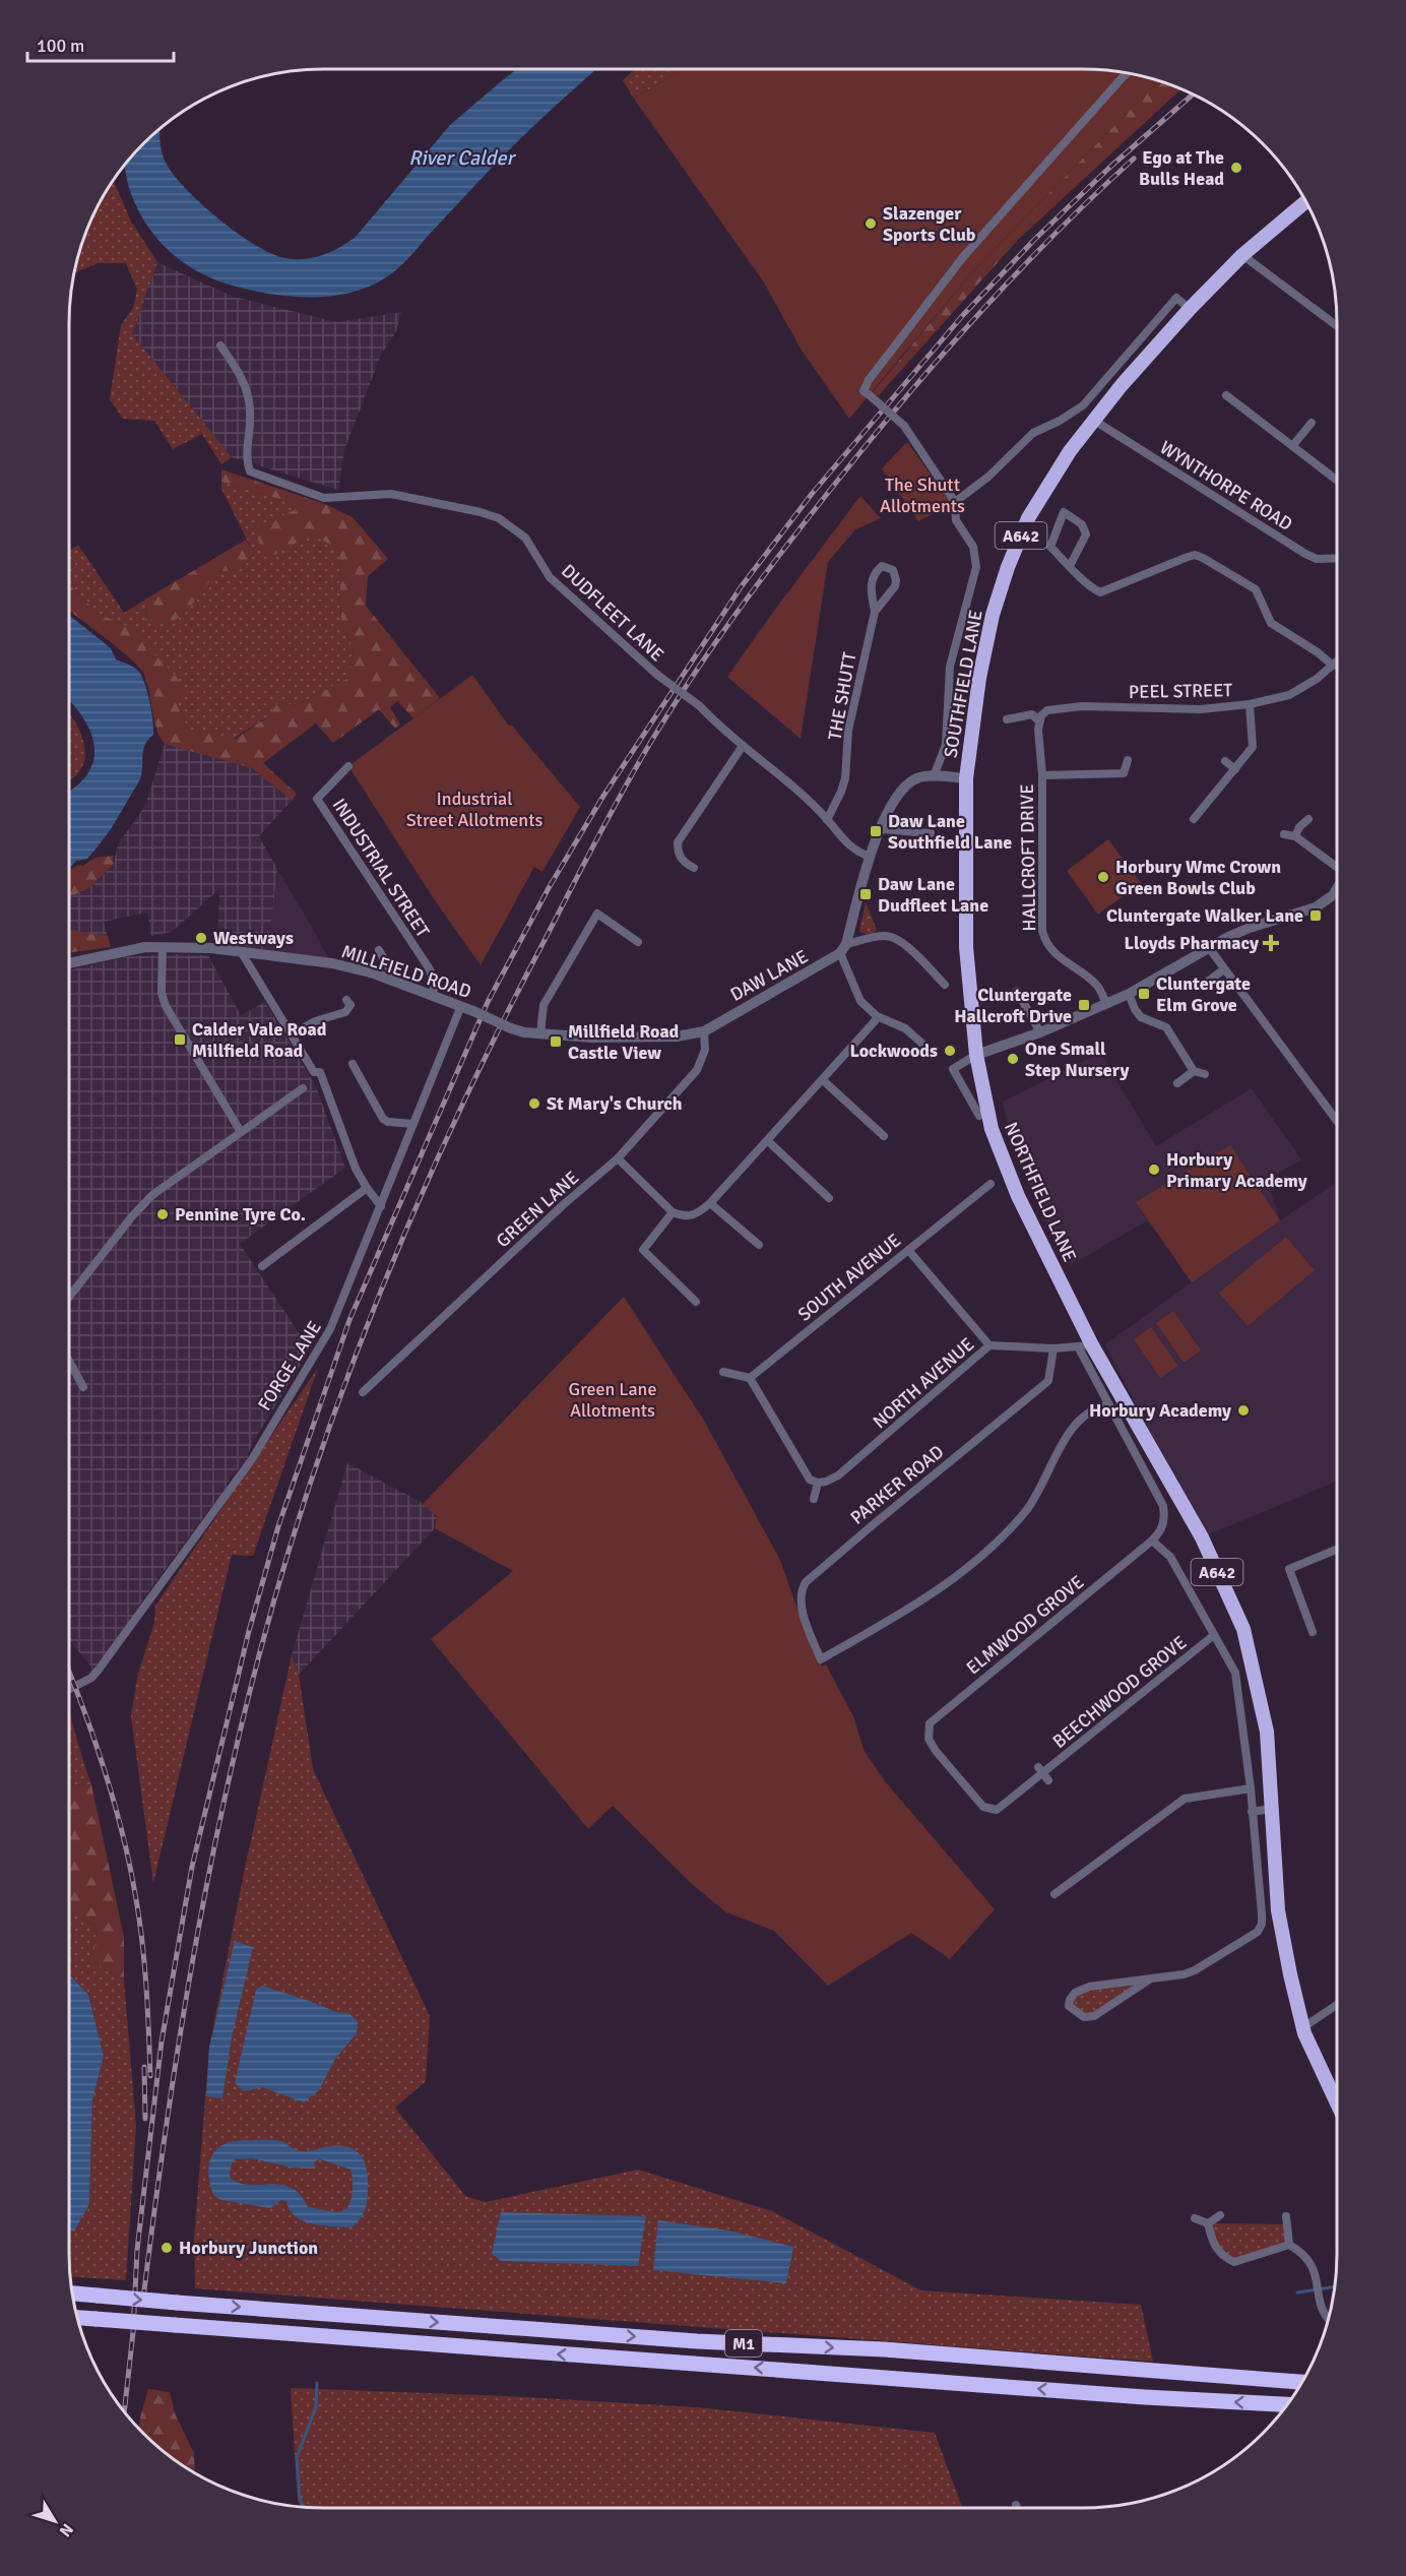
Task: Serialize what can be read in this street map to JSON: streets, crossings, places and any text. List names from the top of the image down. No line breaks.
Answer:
{"streets":{"highway":["A642","SOUTHFIELD LANE","NORTHFIELD LANE","M1"],"street":["WYNTHORPE ROAD","DUDFLEET LANE","PEEL STREET","THE SHUTT","HALLCROFT DRIVE","INDUSTRIAL STREET","MILLFIELD ROAD","DAW LANE","GREEN LANE","SOUTH AVENUE","FORGE LANE","NORTH AVENUE","PARKER ROAD","ELMWOOD GROVE","BEECHWOOD GROVE"]},"crossings":[["WYNTHORPE ROAD","SOUTHFIELD LANE"],["DUDFLEET LANE","THE SHUTT"],["SOUTHFIELD LANE","NORTHFIELD LANE"],["PEEL STREET","HALLCROFT DRIVE"],["INDUSTRIAL STREET","MILLFIELD ROAD"],["MILLFIELD ROAD","DAW LANE"],["MILLFIELD ROAD","GREEN LANE"],["MILLFIELD ROAD","FORGE LANE"],["DAW LANE","GREEN LANE"],["NORTHFIELD LANE","NORTH AVENUE"],["NORTHFIELD LANE","PARKER ROAD"],["NORTHFIELD LANE","ELMWOOD GROVE"],["NORTH AVENUE","PARKER ROAD"],["ELMWOOD GROVE","BEECHWOOD GROVE"]],"water":["River Calder"],"parks":["The Shutt Allotments","Industrial Street Allotments","Green Lane Allotments"],"places":{"other":["Ego at The Bulls Head","Slazenger Sports Club","Horbury Wmc Crown Green Bowls Club","Westways","Lockwoods","One Small Step Nursery","St Mary's Church","Horbury Primary Academy","Pennine Tyre Co.","Horbury Academy","Horbury Junction"],"transit":["Daw Lane Southfield Lane","Daw Lane Dudfleet Lane","Cluntergate Walker Lane","Cluntergate Elm Grove","Cluntergate Hallcroft Drive","Calder Vale Road Millfield Road","Millfield Road Castle View"],"health":["Lloyds Pharmacy"]},"scale_bar":"100 m","north":"bottom right"}
